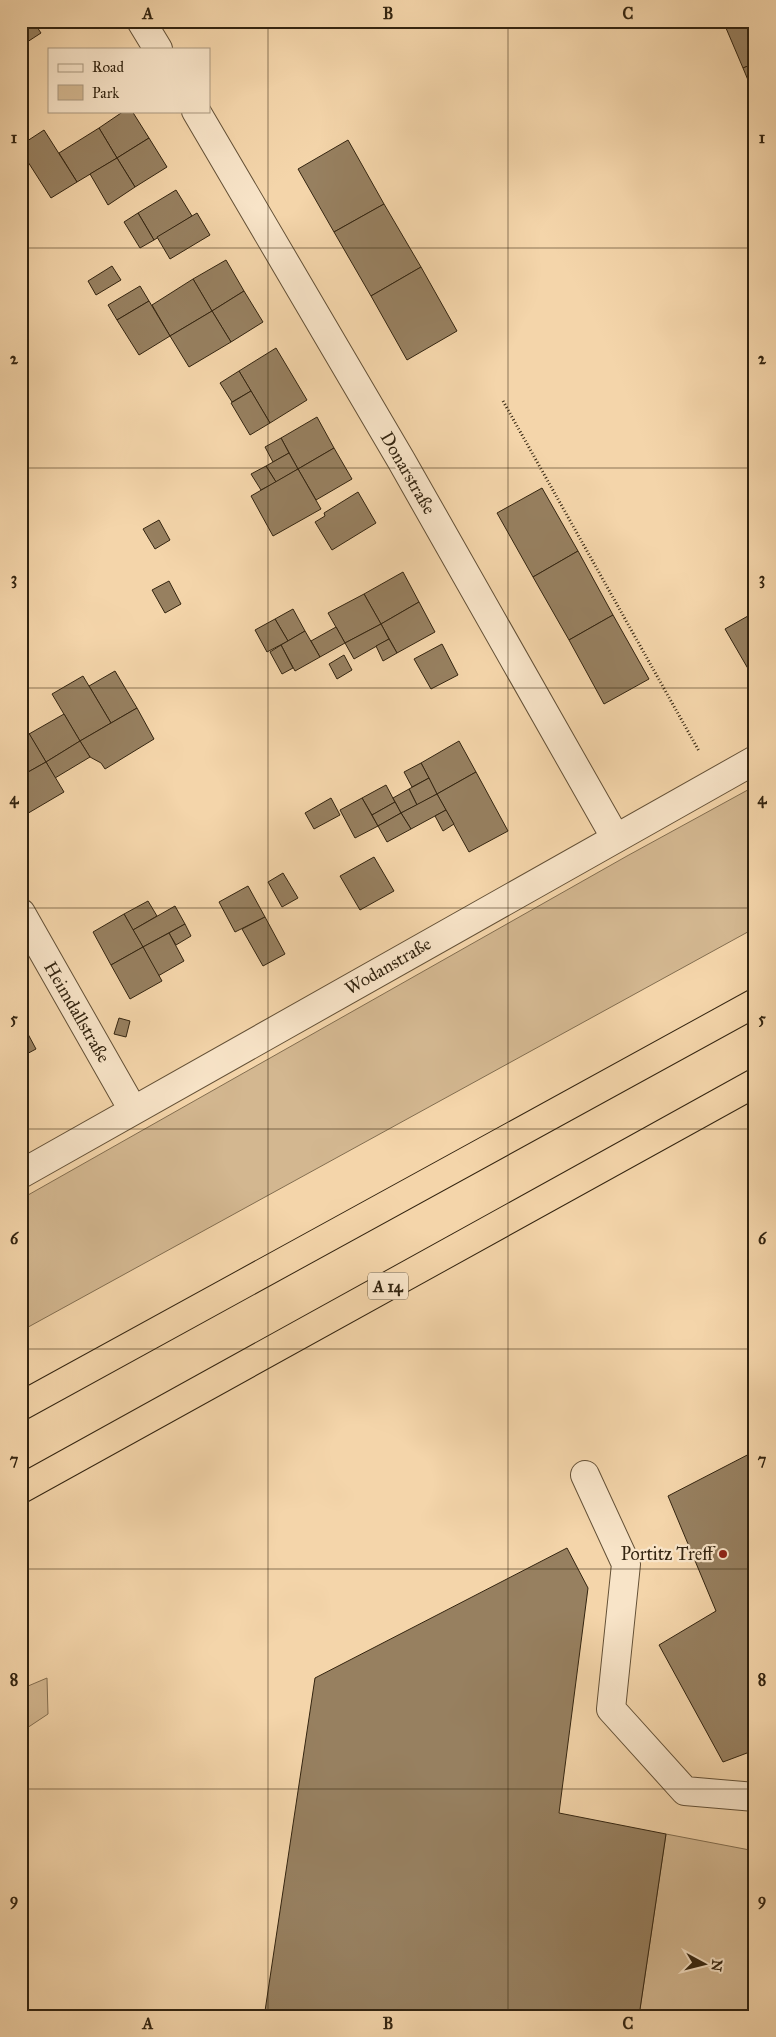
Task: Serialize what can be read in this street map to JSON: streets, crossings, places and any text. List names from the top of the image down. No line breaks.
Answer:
{"streets":{"highway":["A 14"],"street":["Donarstraße","Wodanstraße","Heimdallstraße"]},"crossings":[["Donarstraße","Wodanstraße"],["Wodanstraße","Heimdallstraße"]],"places":["Portitz Treff"],"legend":["Road","Park"],"north":"right","grid":{"columns":["A","B","C"],"rows":["1","2","3","4","5","6","7","8","9"]}}
